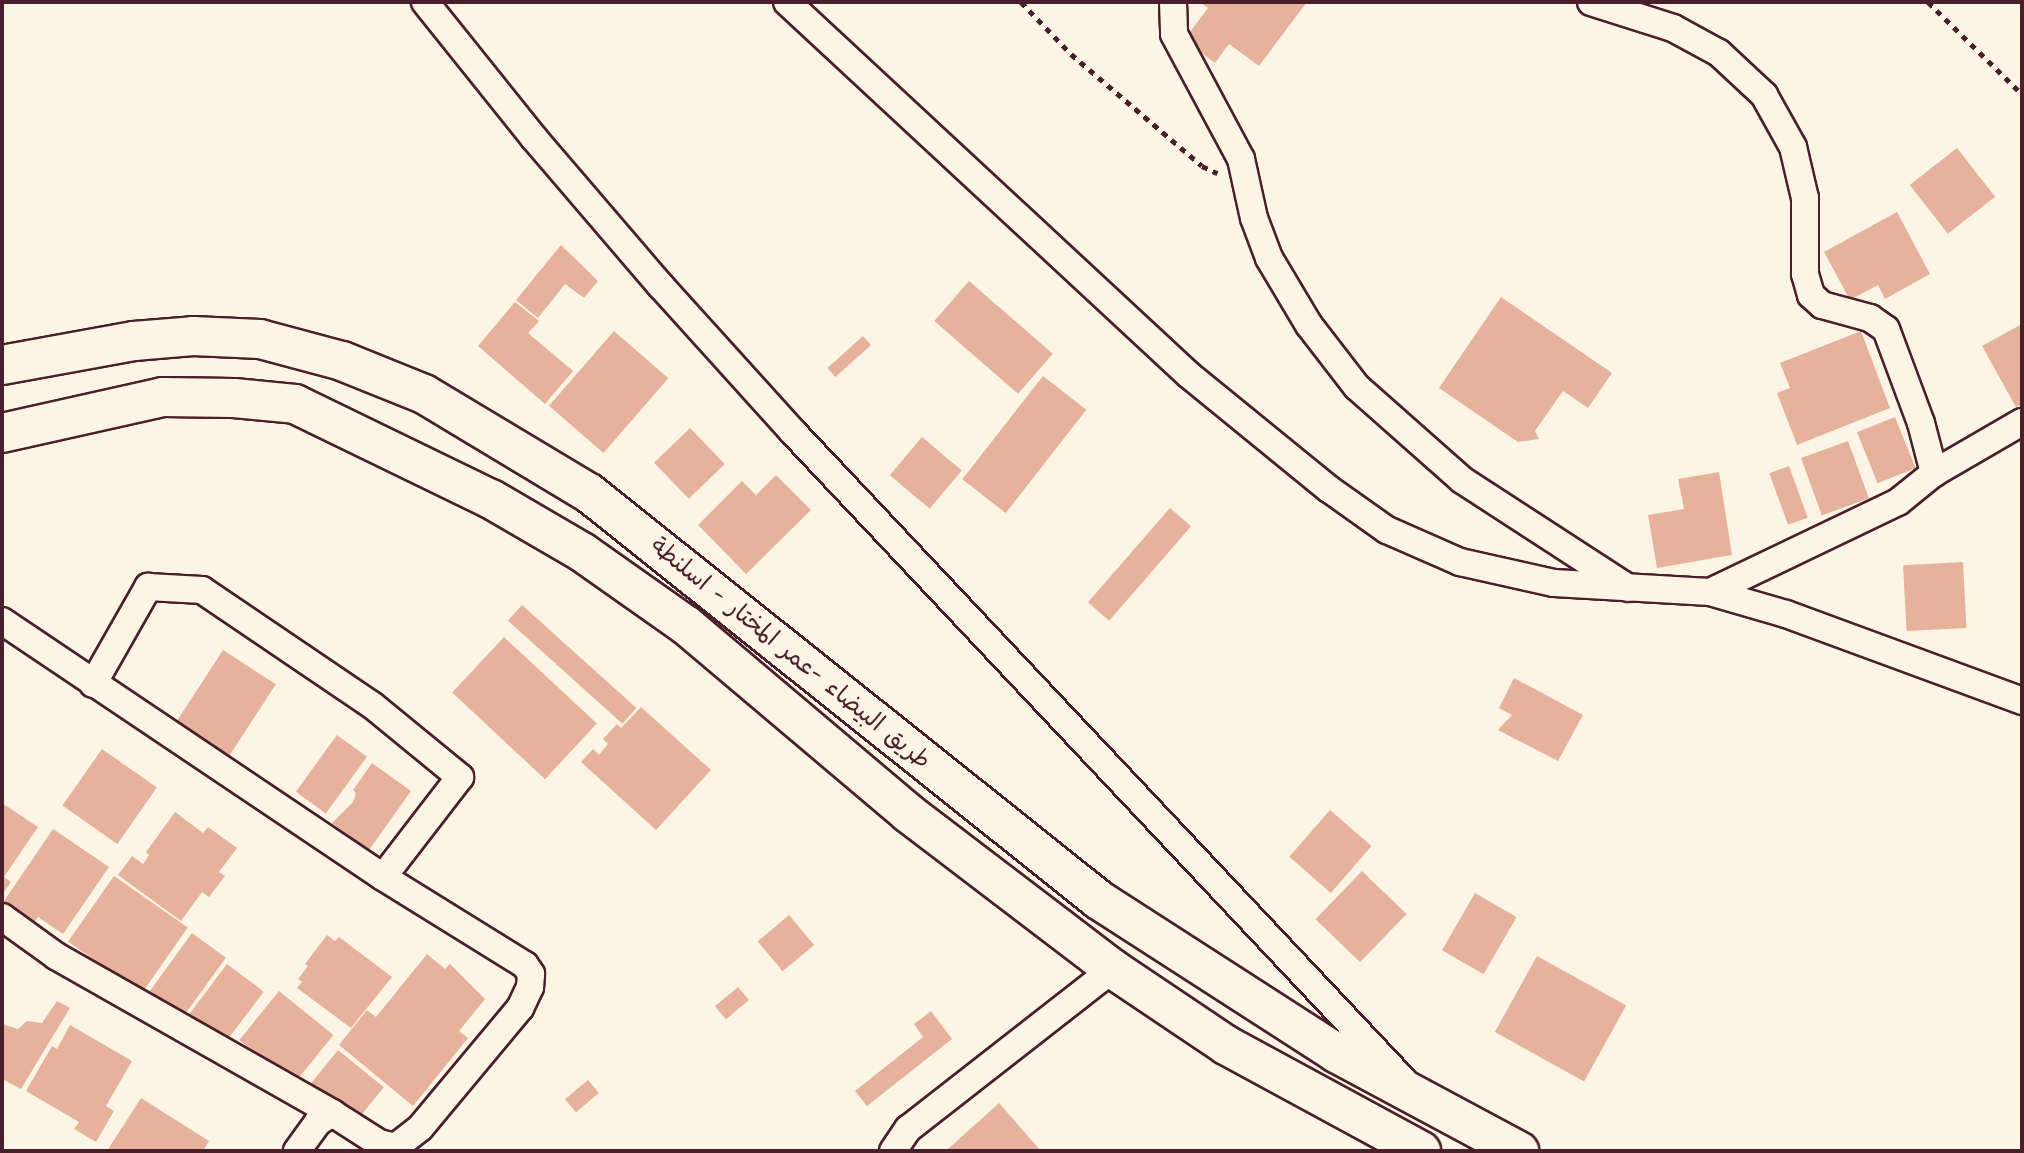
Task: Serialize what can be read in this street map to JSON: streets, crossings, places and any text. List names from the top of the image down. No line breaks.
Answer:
{"streets":{"main road":["طريق البيضاء -عمر المختار - اسلنطة"]}}
